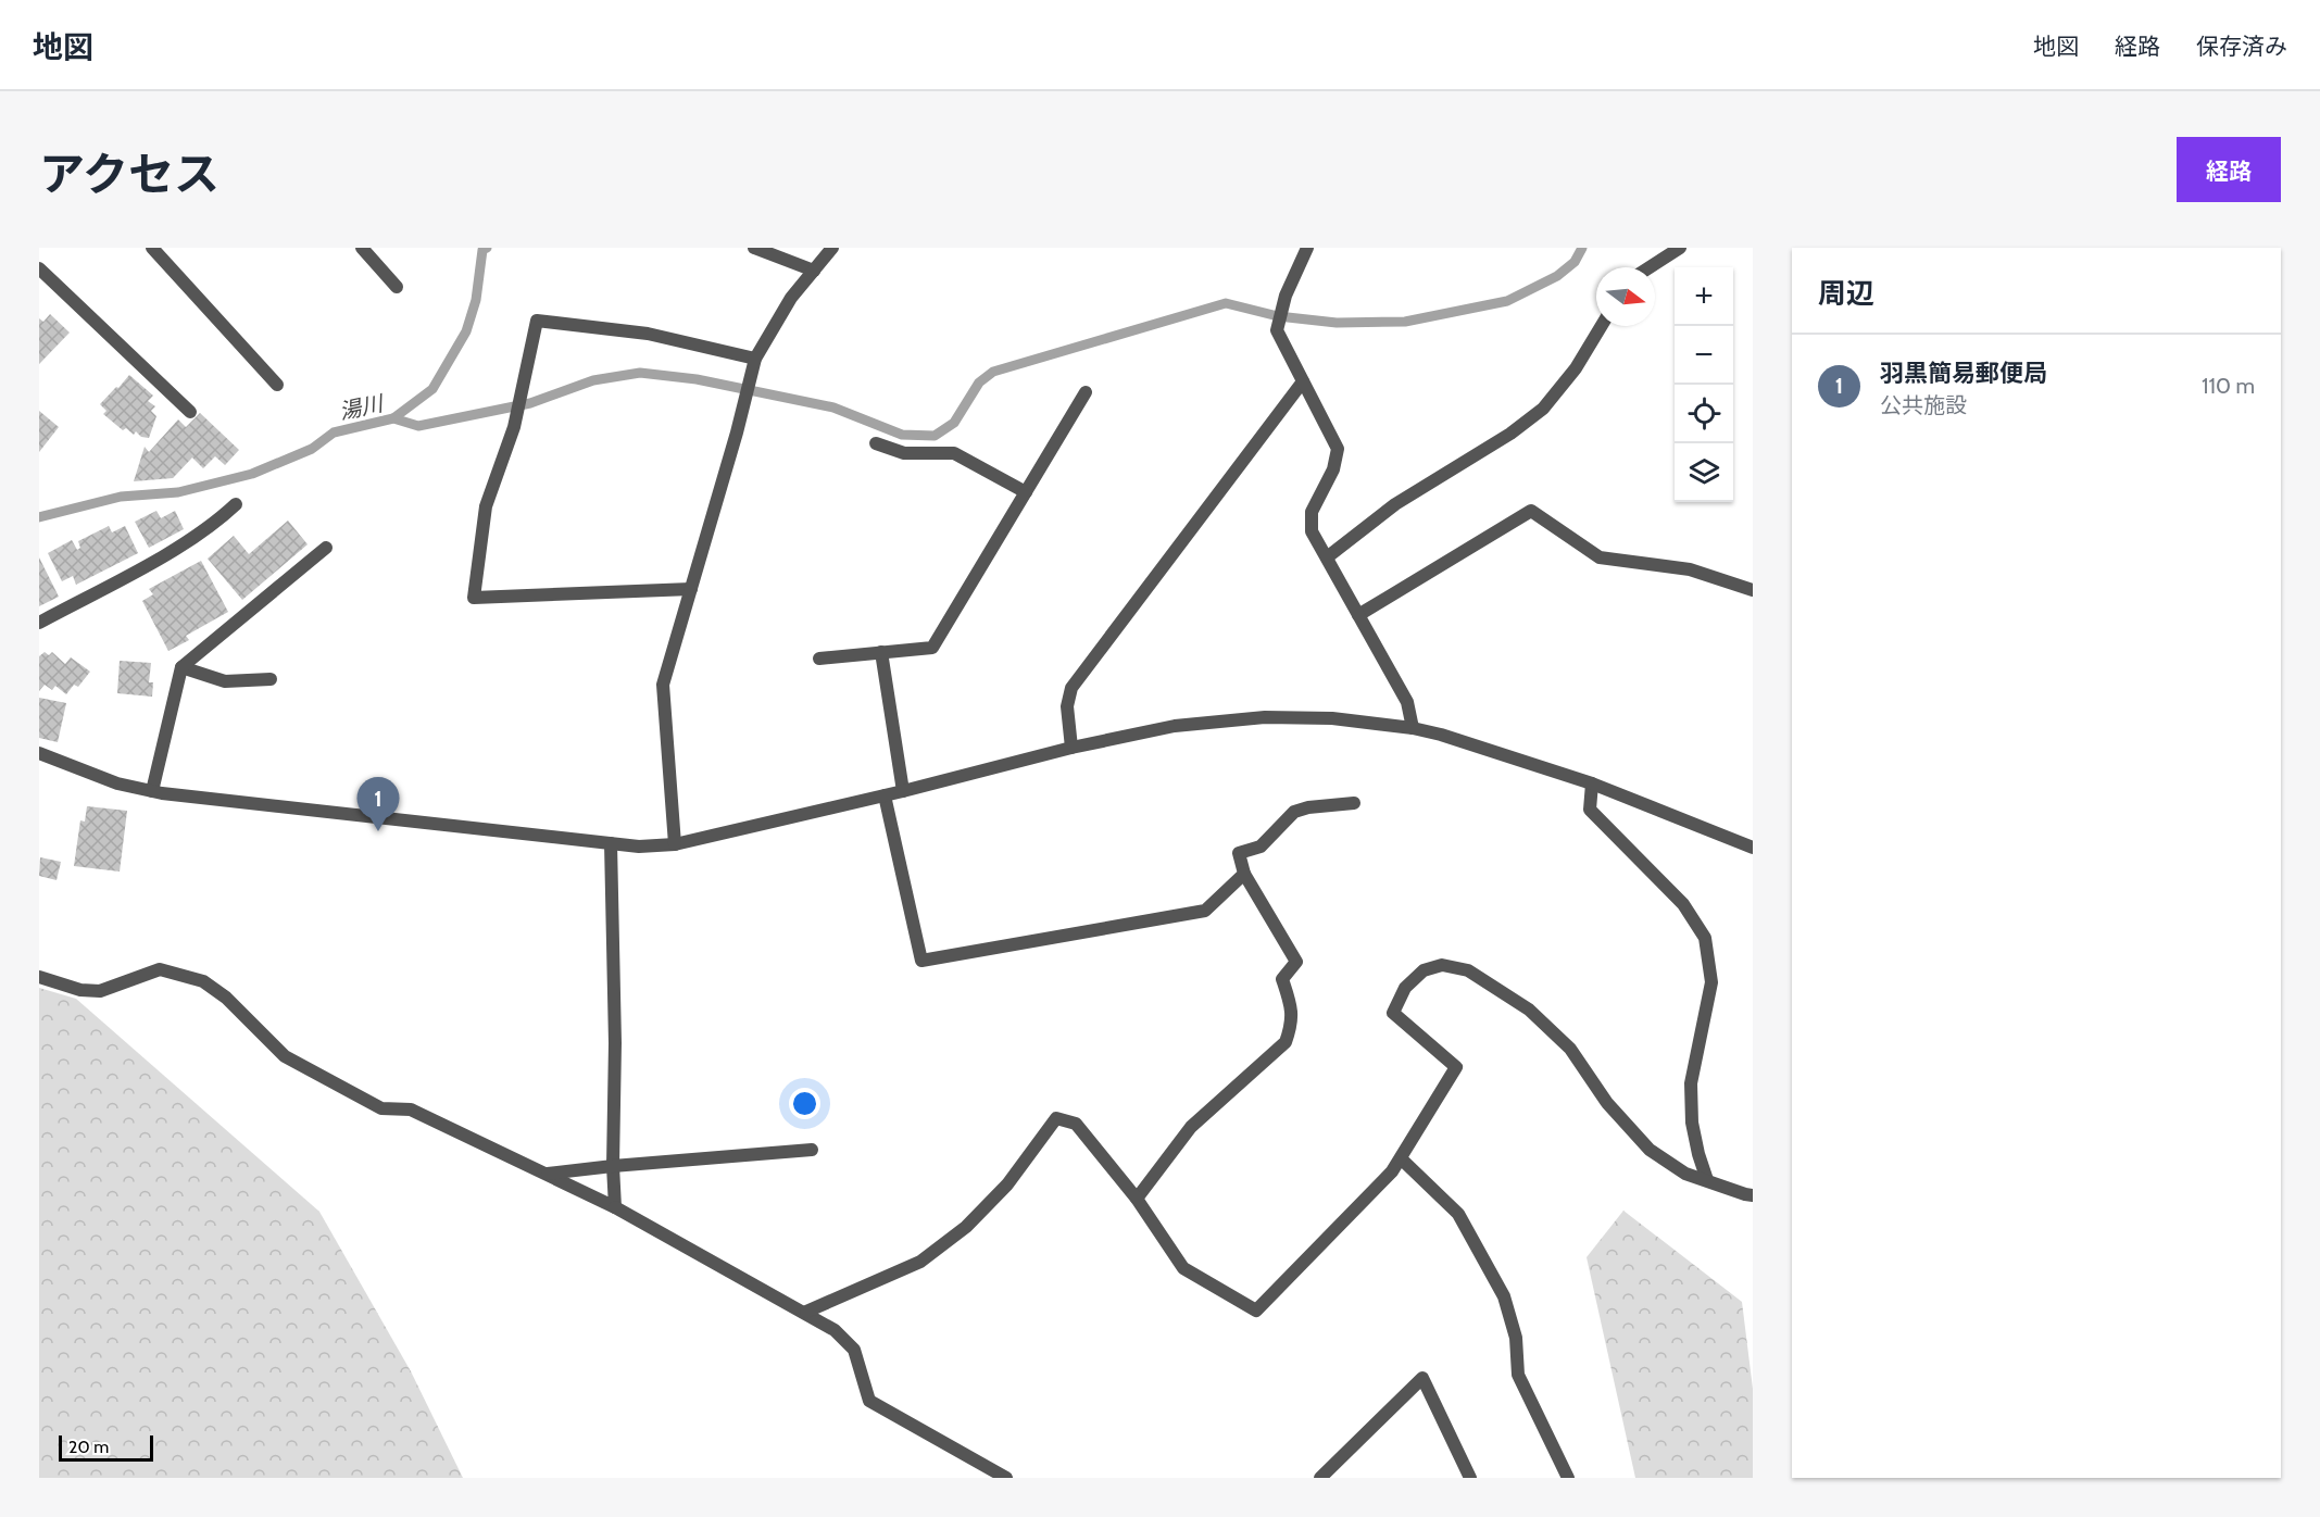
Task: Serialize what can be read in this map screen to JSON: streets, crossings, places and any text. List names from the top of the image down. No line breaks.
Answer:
{"water":["湯川"],"scale_bar":"20 m","north":"right","page":{"header":"地図","nav":["地図","経路","保存済み"],"title":"アクセス","buttons":"経路","heading":"周辺","map_buttons":["+","−"],"list":[{"mark":"1","name":"羽黒簡易郵便局","note":"公共施設","value":"110 m"}],"pins":"1","scale":"20 m"}}
